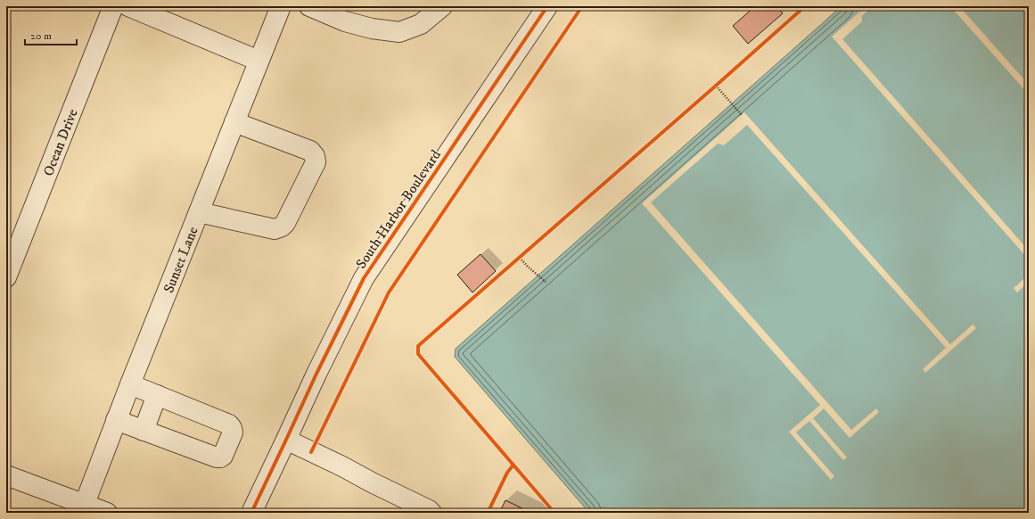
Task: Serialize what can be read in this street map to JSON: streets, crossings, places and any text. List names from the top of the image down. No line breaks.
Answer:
{"streets":{"street":["Ocean Drive","South Harbor Boulevard","Sunset Lane"]},"scale_bar":"20 m"}
